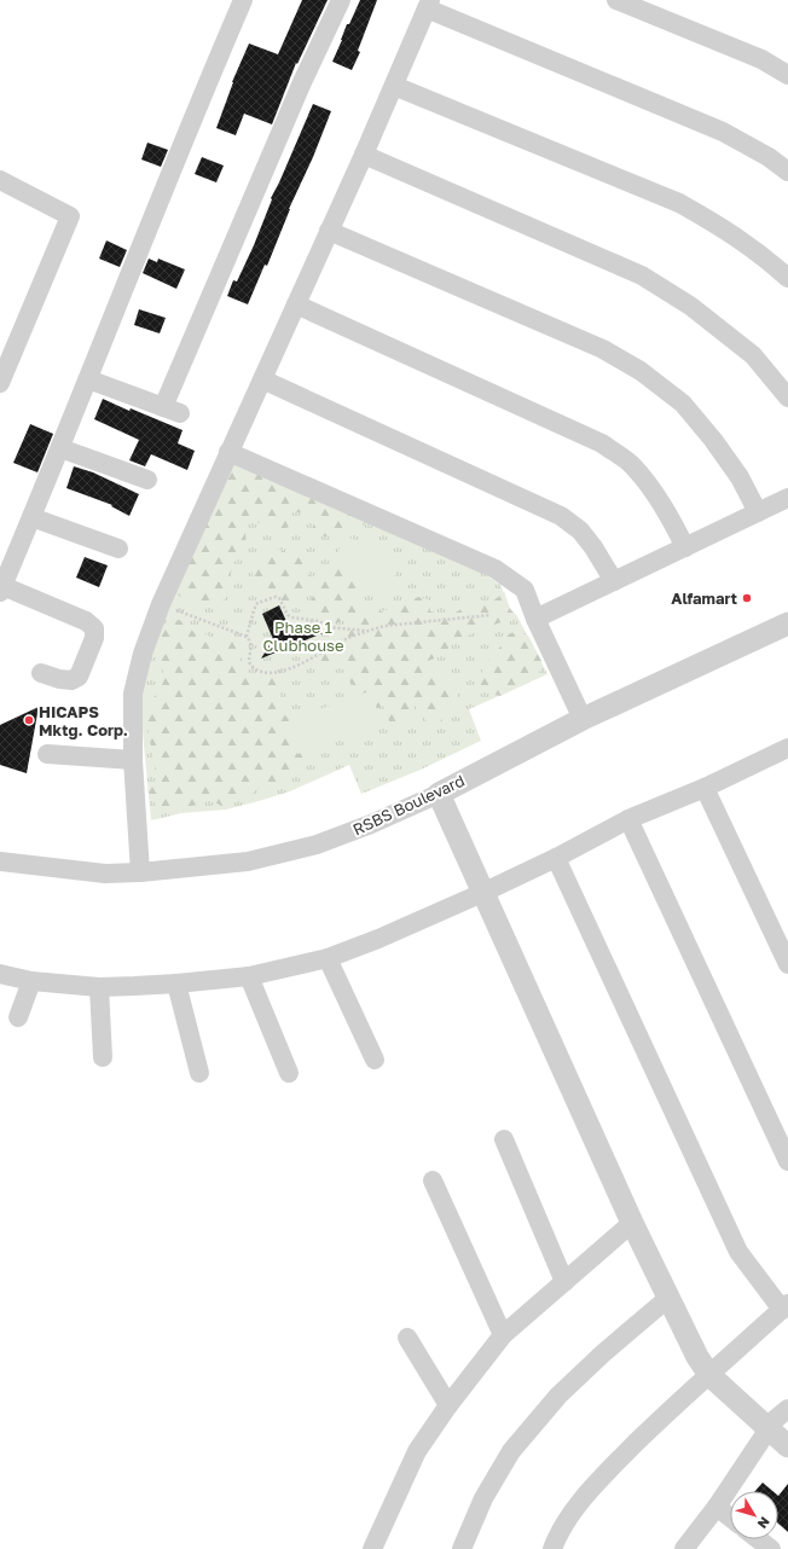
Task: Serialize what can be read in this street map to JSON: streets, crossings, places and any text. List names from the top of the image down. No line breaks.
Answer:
{"streets":{"street":["RSBS Boulevard"]},"parks":["Phase 1 Clubhouse"],"places":["Alfamart","HICAPS Mktg. Corp."],"north":"bottom right"}
